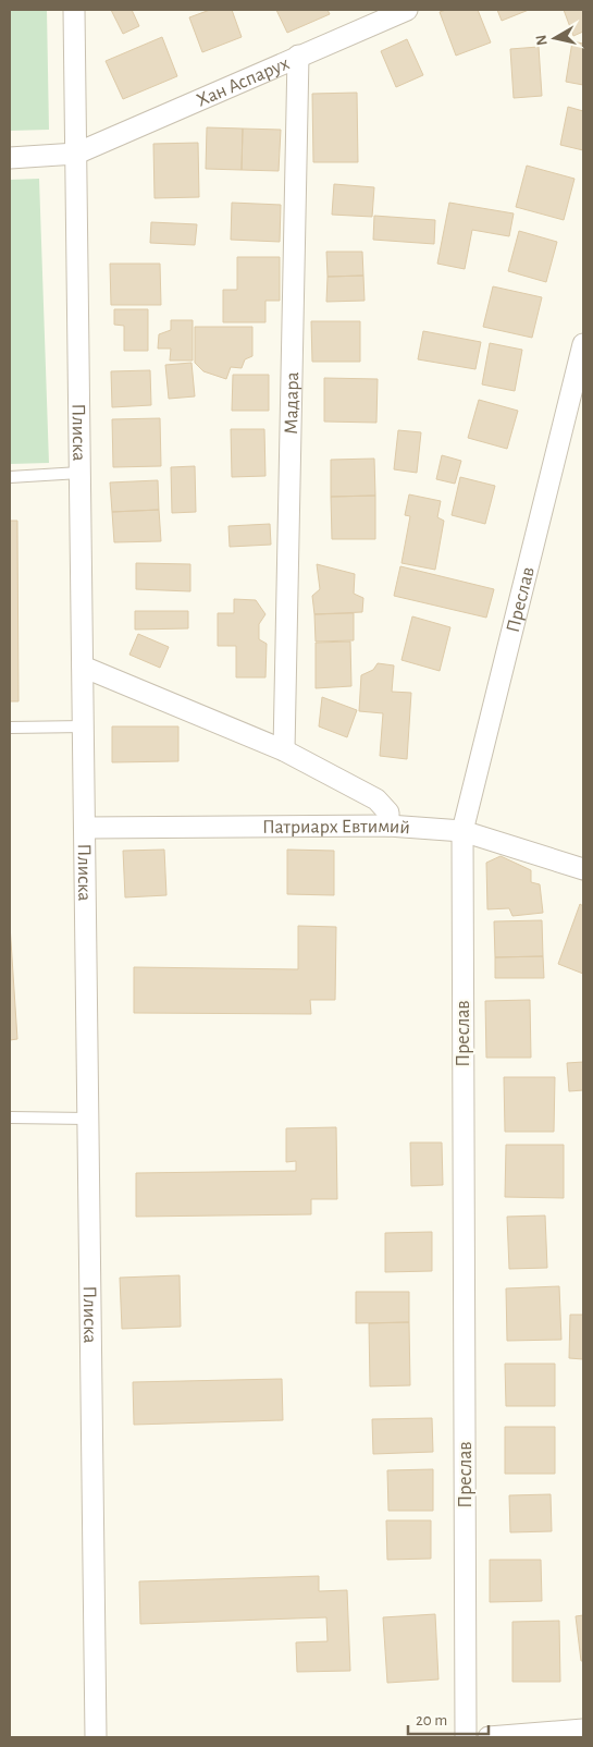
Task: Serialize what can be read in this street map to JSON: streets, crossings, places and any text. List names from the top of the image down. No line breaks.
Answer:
{"streets":{"street":["Хан Аспарух","Мадара","Плиска","Преслав","Патриарх Евтимий"]},"crossings":[["Хан Аспарух","Мадара"],["Хан Аспарух","Плиска"],["Плиска","Патриарх Евтимий"],["Преслав","Патриарх Евтимий"]],"scale_bar":"20 m","north":"left"}
